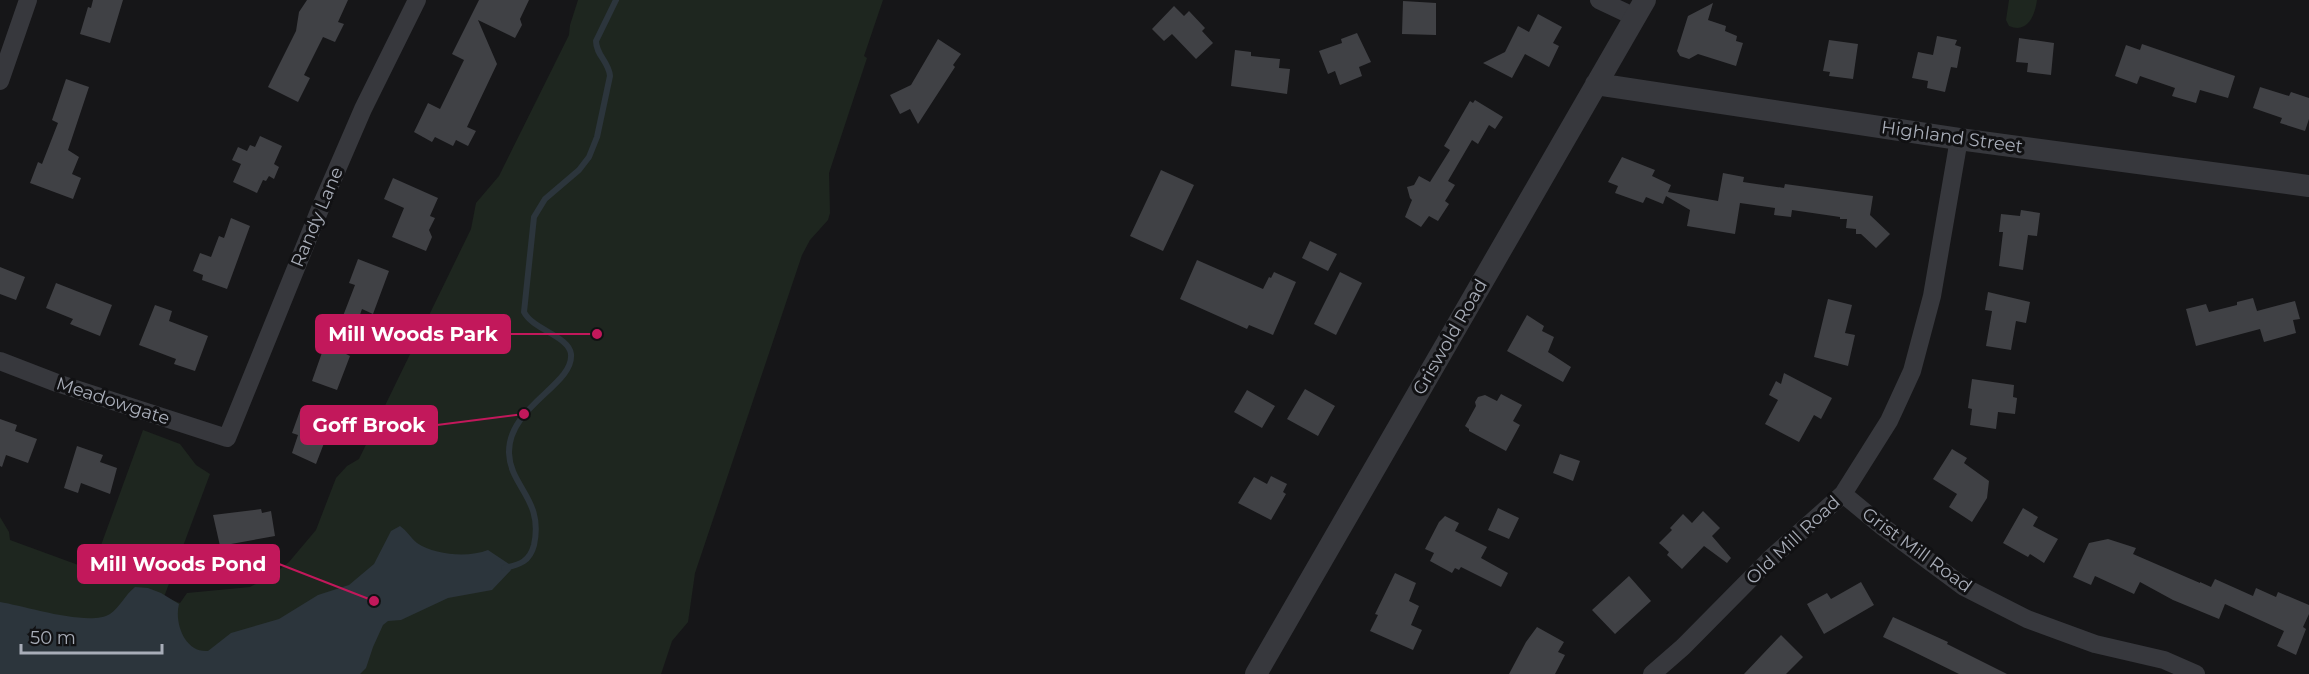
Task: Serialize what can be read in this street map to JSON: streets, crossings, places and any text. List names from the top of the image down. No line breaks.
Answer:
{"streets":{"street":["Highland Street","Randy Lane","Griswold Road","Meadowgate","Old Mill Road","Grist Mill Road"]},"crossings":[["Highland Street","Griswold Road"],["Highland Street","Old Mill Road"],["Randy Lane","Meadowgate"],["Old Mill Road","Grist Mill Road"]],"places":["Mill Woods Park","Goff Brook","Mill Woods Pond"],"scale_bar":"50 m"}
